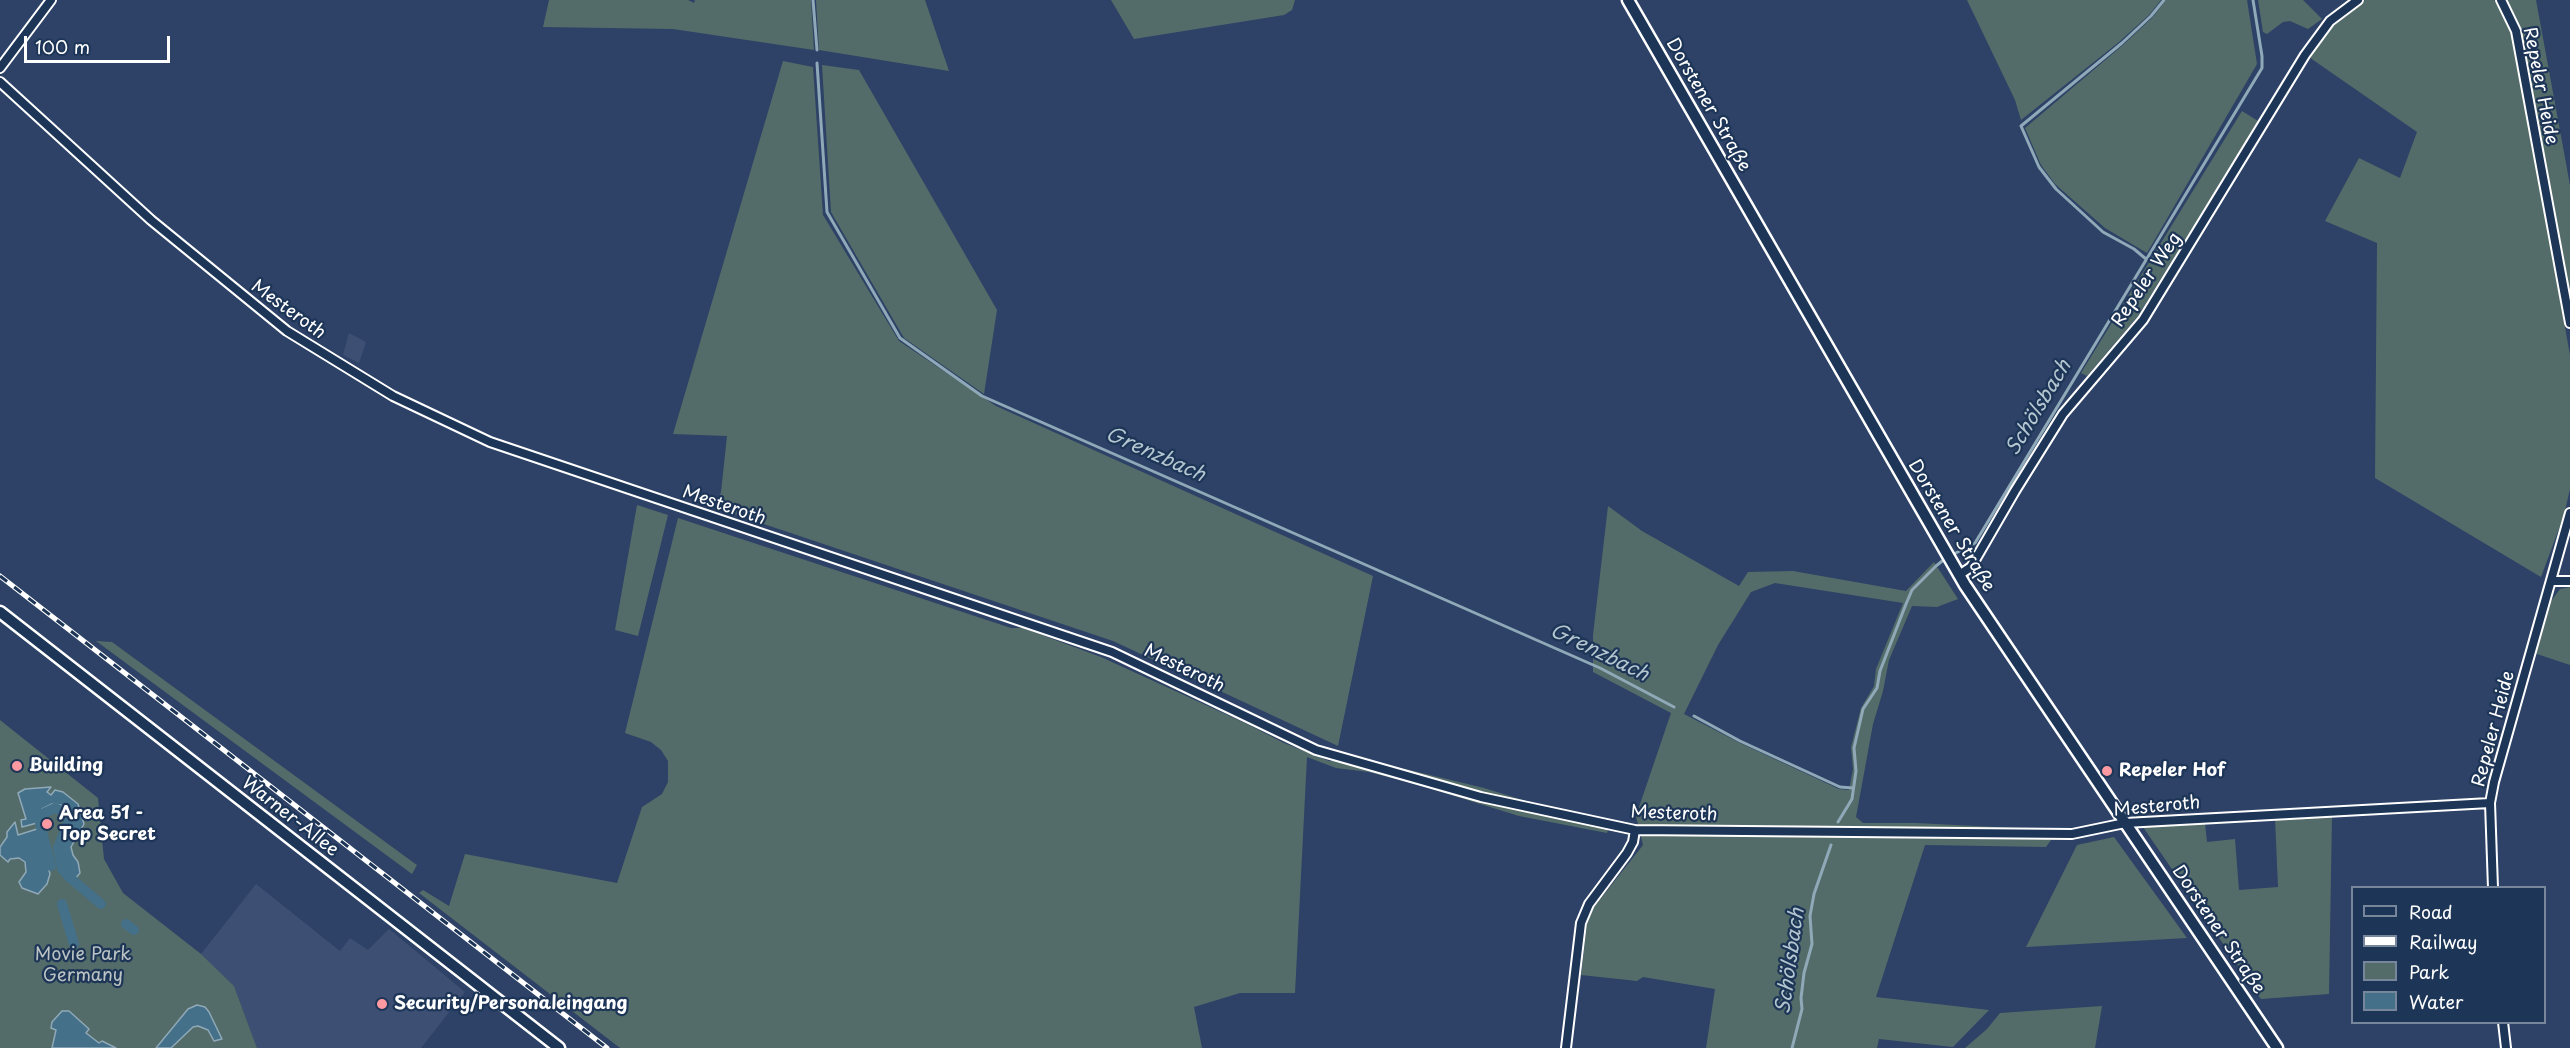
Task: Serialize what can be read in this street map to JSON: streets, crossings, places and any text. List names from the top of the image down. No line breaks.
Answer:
{"streets":{"main road":["Dorstener Straße","Warner-Allee"],"street":["Repeler Heide","Repeler Weg","Mesteroth"]},"crossings":[["Repeler Heide","Mesteroth"],["Dorstener Straße","Repeler Weg"],["Dorstener Straße","Mesteroth"]],"water":["Schölsbach","Grenzbach"],"parks":["Movie Park Germany"],"places":["Building","Repeler Hof","Area 51 - Top Secret","Security/Personaleingang"],"legend":["Road","Railway","Park","Water"],"scale_bar":"100 m"}
